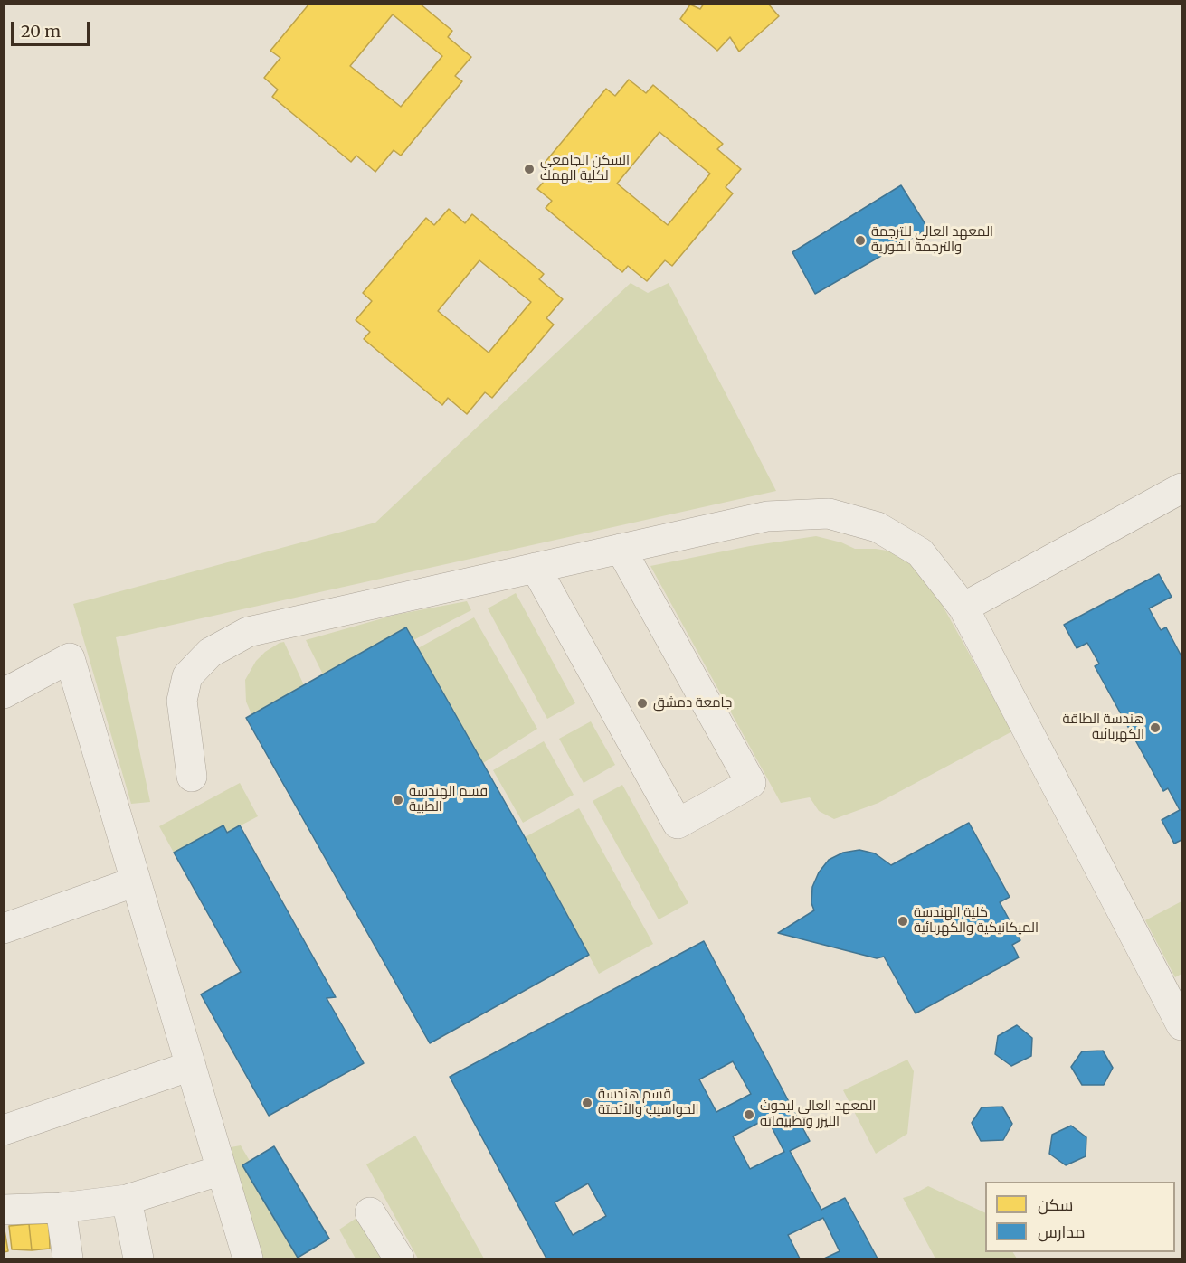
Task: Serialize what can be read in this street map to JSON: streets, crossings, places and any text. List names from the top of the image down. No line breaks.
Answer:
{"places":["السكن الجامعي لكلية الهمك","المعهد العالي للترجمة والترجمة الفورية","جامعة دمشق","هندسة الطاقة الكهربائية","قسم الهندسة الطبية","كلية الهندسة الميكانيكية والكهربائية","قسم هندسة الحواسيب والأتمتة","المعهد العالي لبحوث الليزر وتطبيقاته"],"legend":["سكن","مدارس"],"scale_bar":"20 m"}
